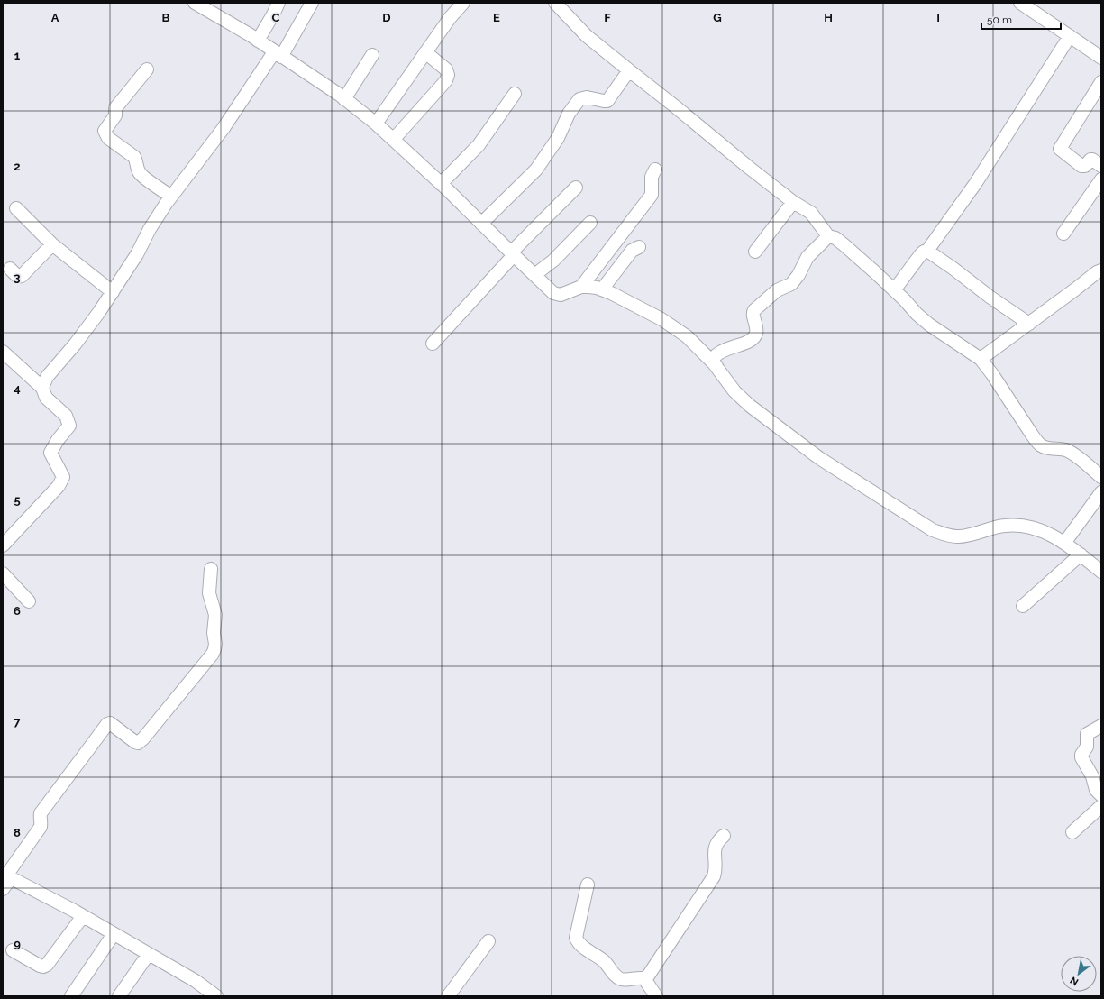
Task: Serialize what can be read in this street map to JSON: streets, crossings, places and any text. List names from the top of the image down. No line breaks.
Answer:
{"scale_bar":"50 m","north":"bottom left","grid":{"columns":["A","B","C","D","E","F","G","H","I"],"rows":["1","2","3","4","5","6","7","8","9"]}}
